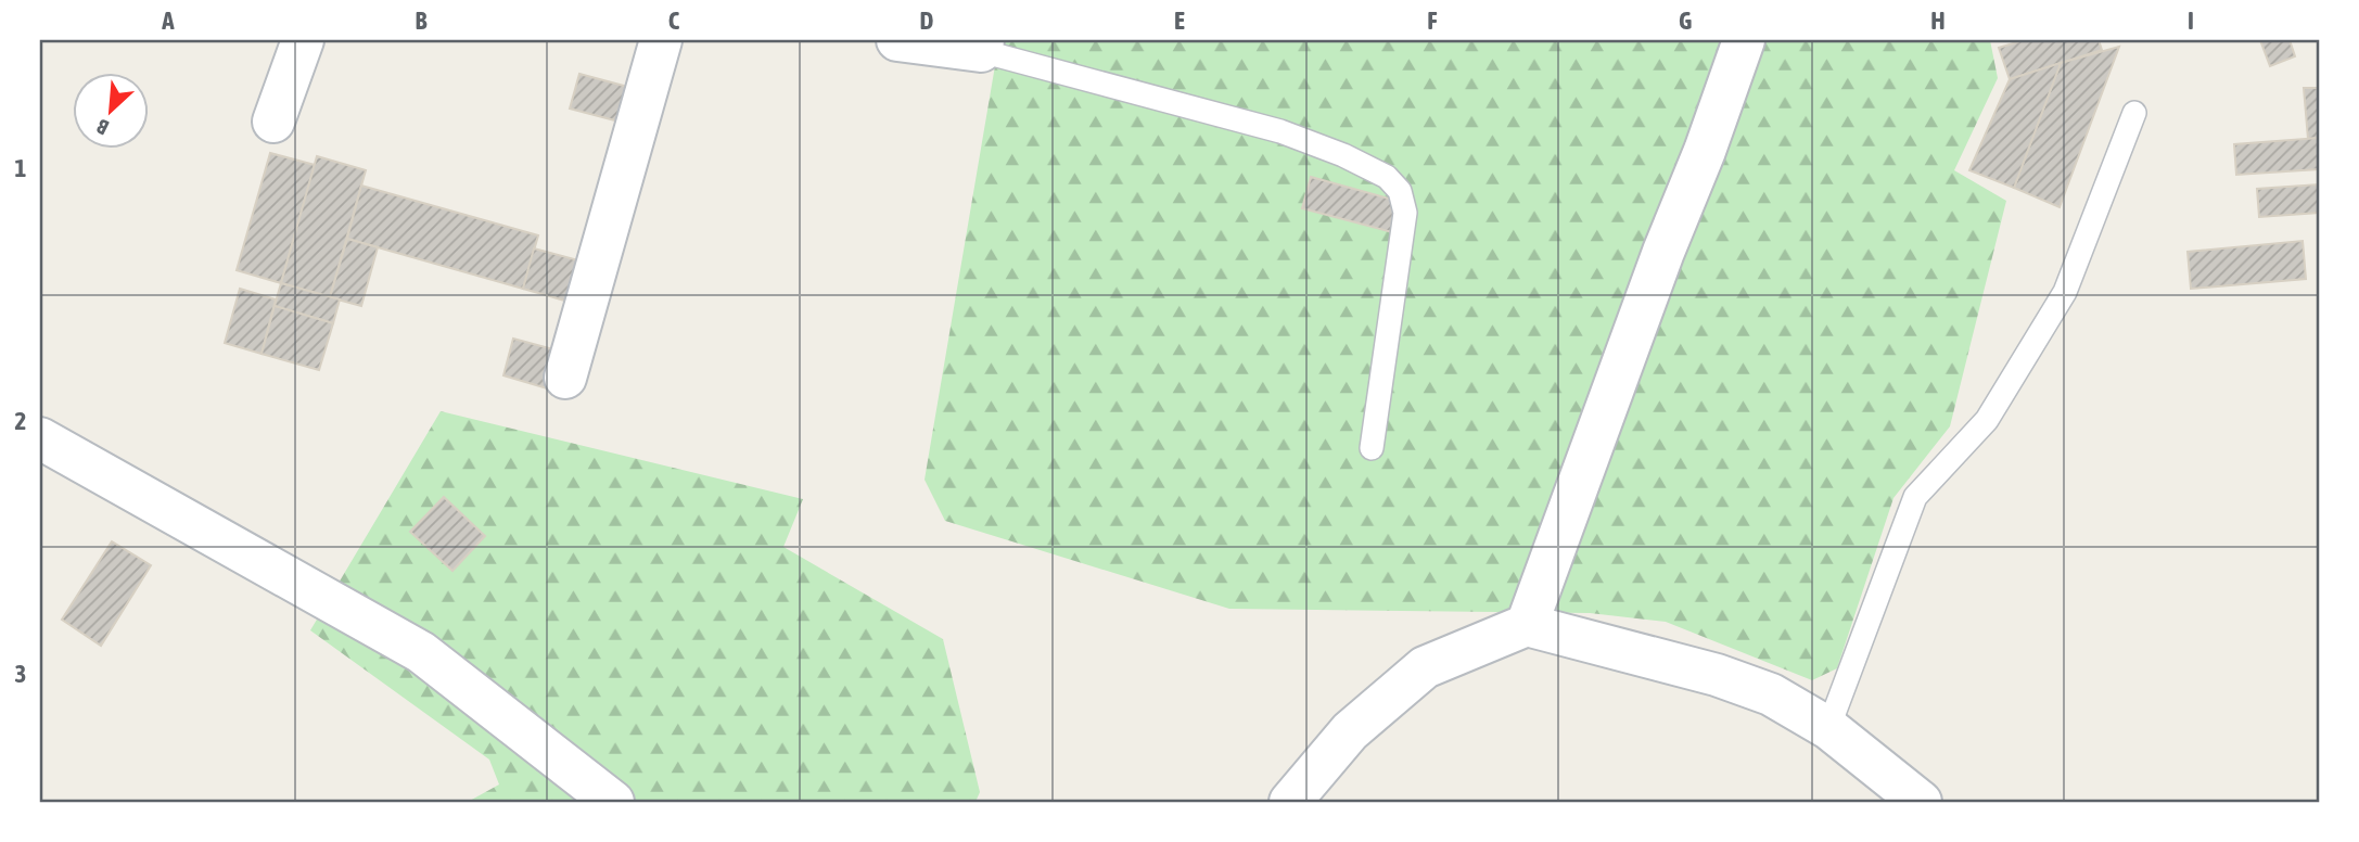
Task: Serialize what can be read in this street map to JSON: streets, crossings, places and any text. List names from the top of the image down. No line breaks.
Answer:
{"north":"bottom left","grid":{"columns":["A","B","C","D","E","F","G","H","I"],"rows":["1","2","3"]}}
